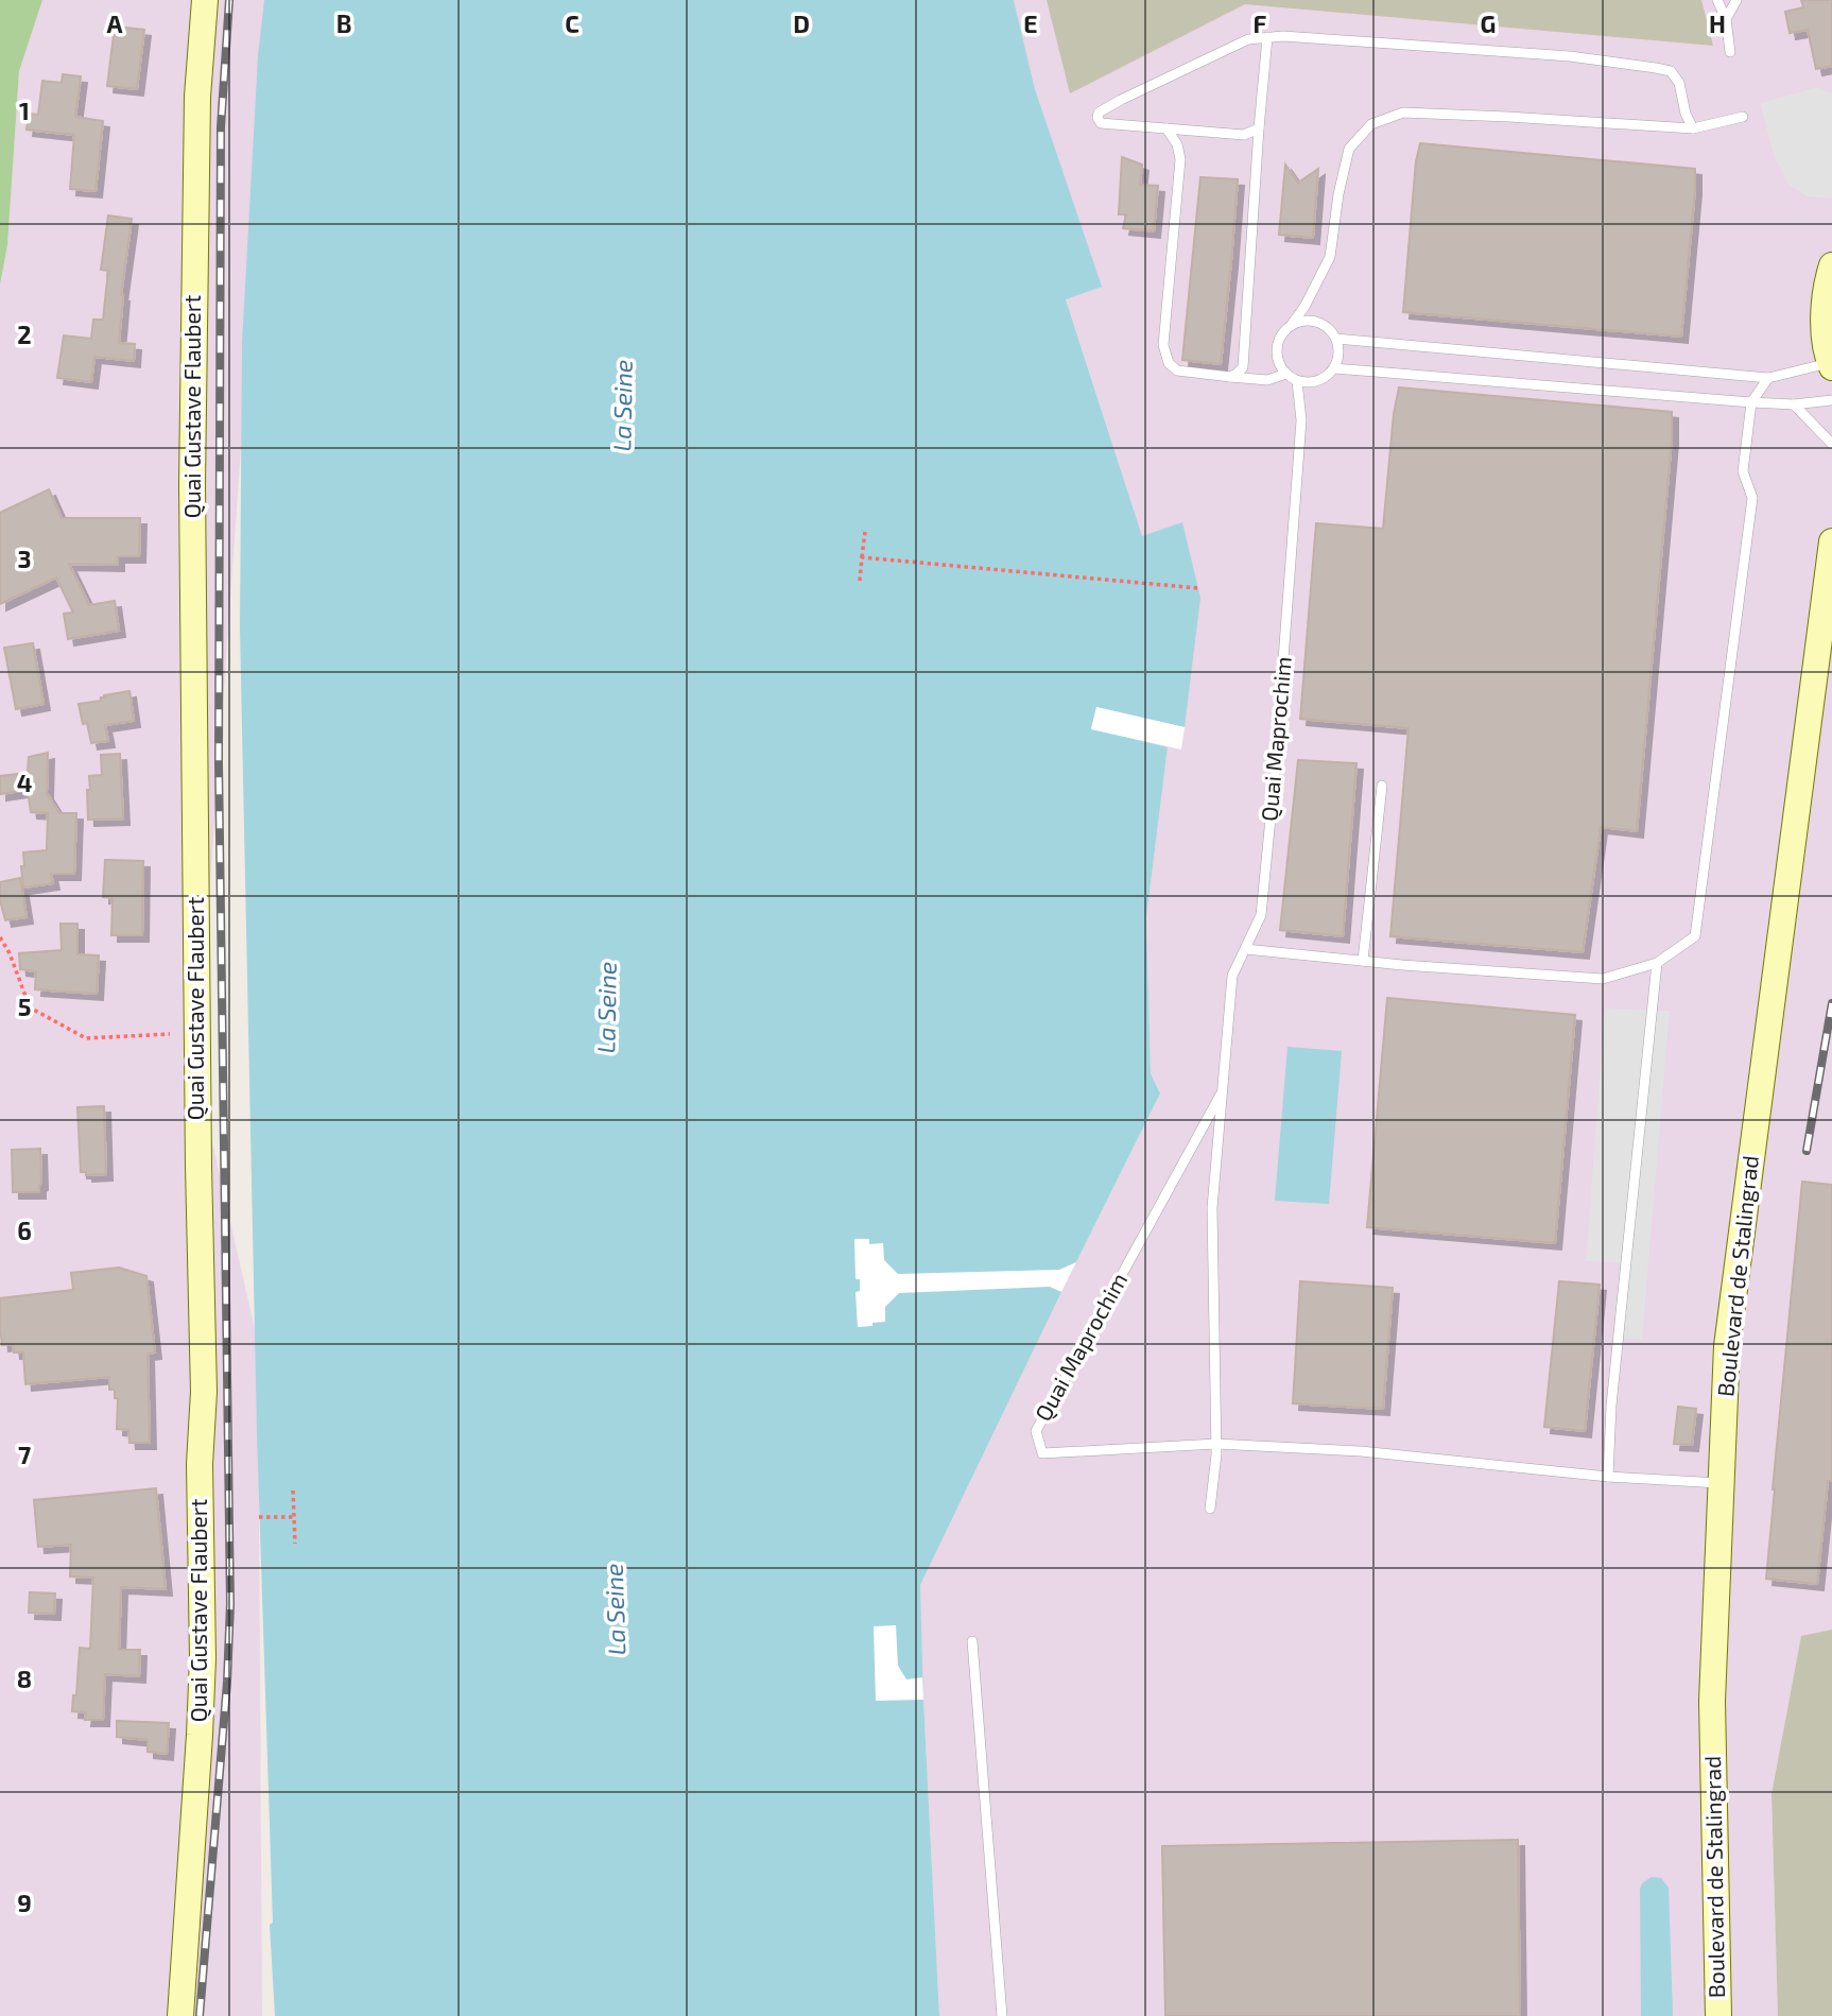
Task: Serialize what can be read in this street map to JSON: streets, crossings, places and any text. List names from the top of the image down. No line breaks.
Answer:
{"streets":{"main road":["Quai Gustave Flaubert","Boulevard de Stalingrad"],"lane":["Quai Maprochim"]},"crossings":[["Quai Maprochim","Boulevard de Stalingrad"]],"water":["La Seine"],"grid":{"columns":["A","B","C","D","E","F","G","H"],"rows":["1","2","3","4","5","6","7","8","9"]}}
